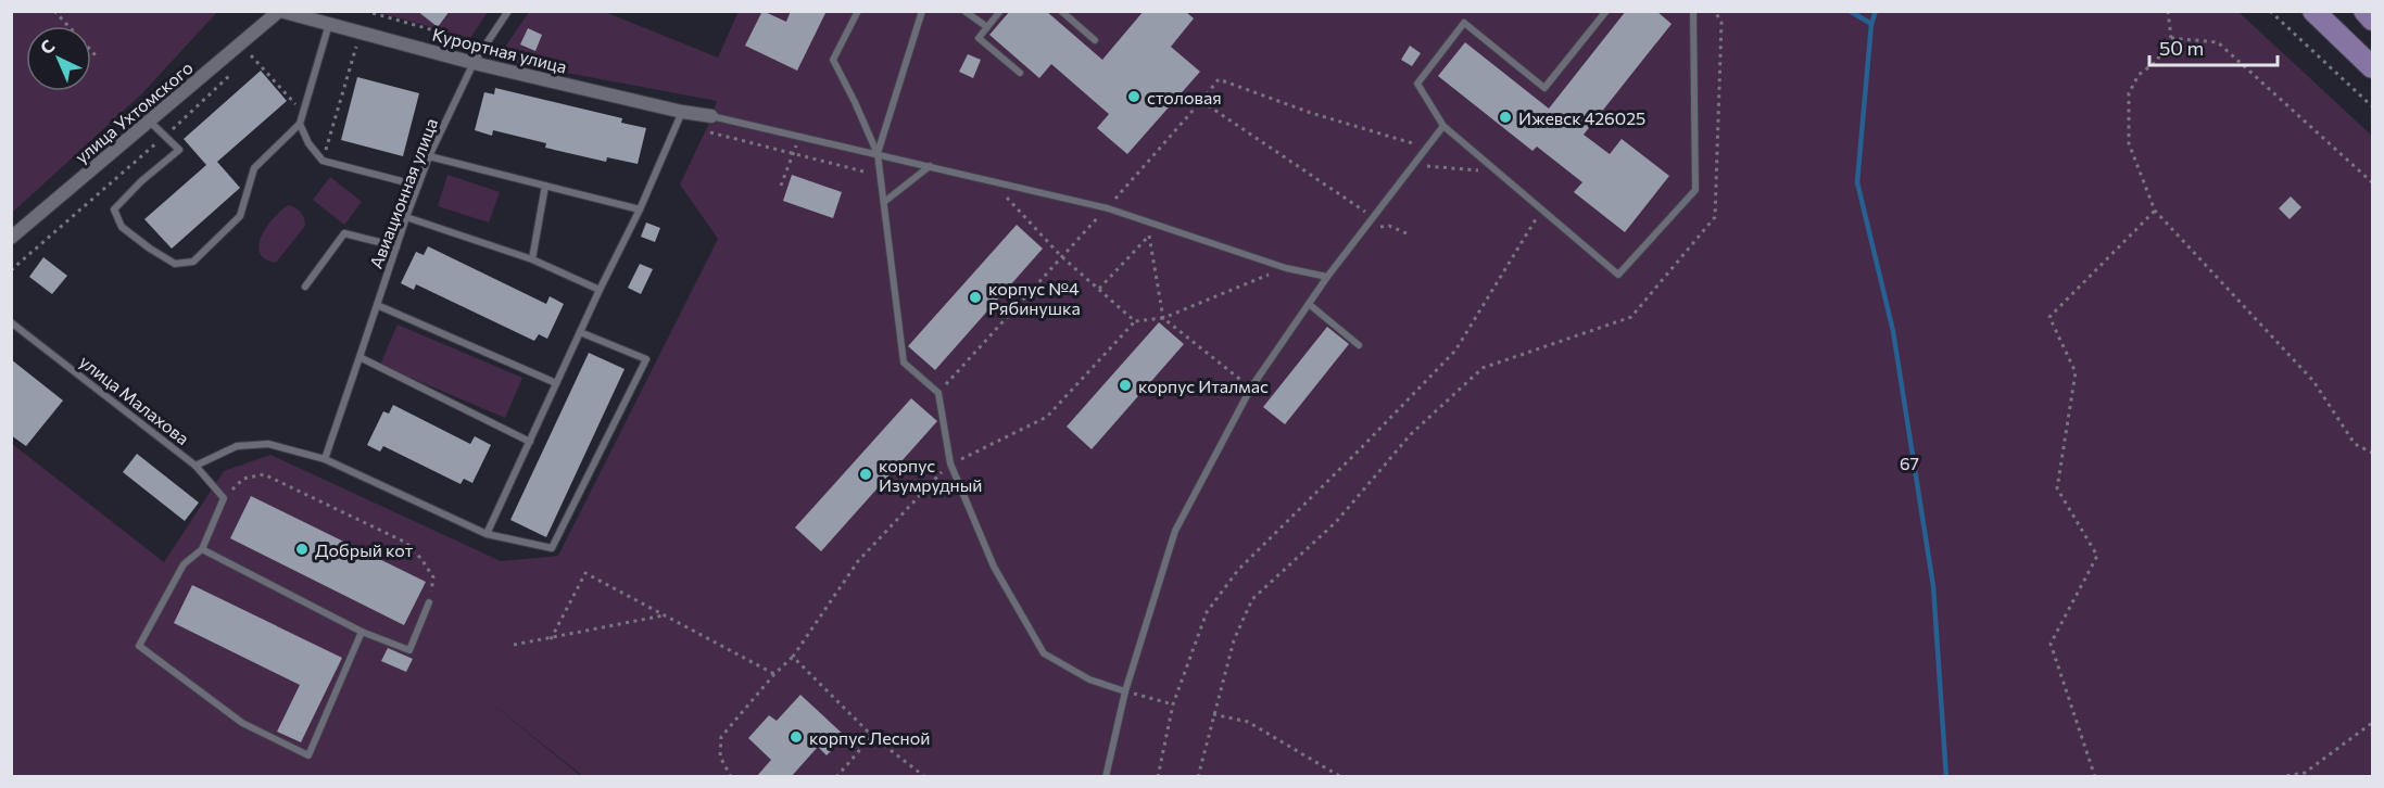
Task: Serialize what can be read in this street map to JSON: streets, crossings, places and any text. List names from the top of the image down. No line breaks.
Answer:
{"streets":{"street":["Курортная улица","улица Ухтомского"],"lane":["Авиационная улица","улица Малахова"]},"crossings":[["Курортная улица","улица Ухтомского"],["Курортная улица","Авиационная улица"],["Авиационная улица","улица Малахова"]],"parks":["67"],"places":["столовая","Ижевск 426025","корпус №4 Рябинушка","корпус Италмас","корпус Изумрудный","Добрый кот","корпус Лесной"],"scale_bar":"50 m","north":"top left"}
